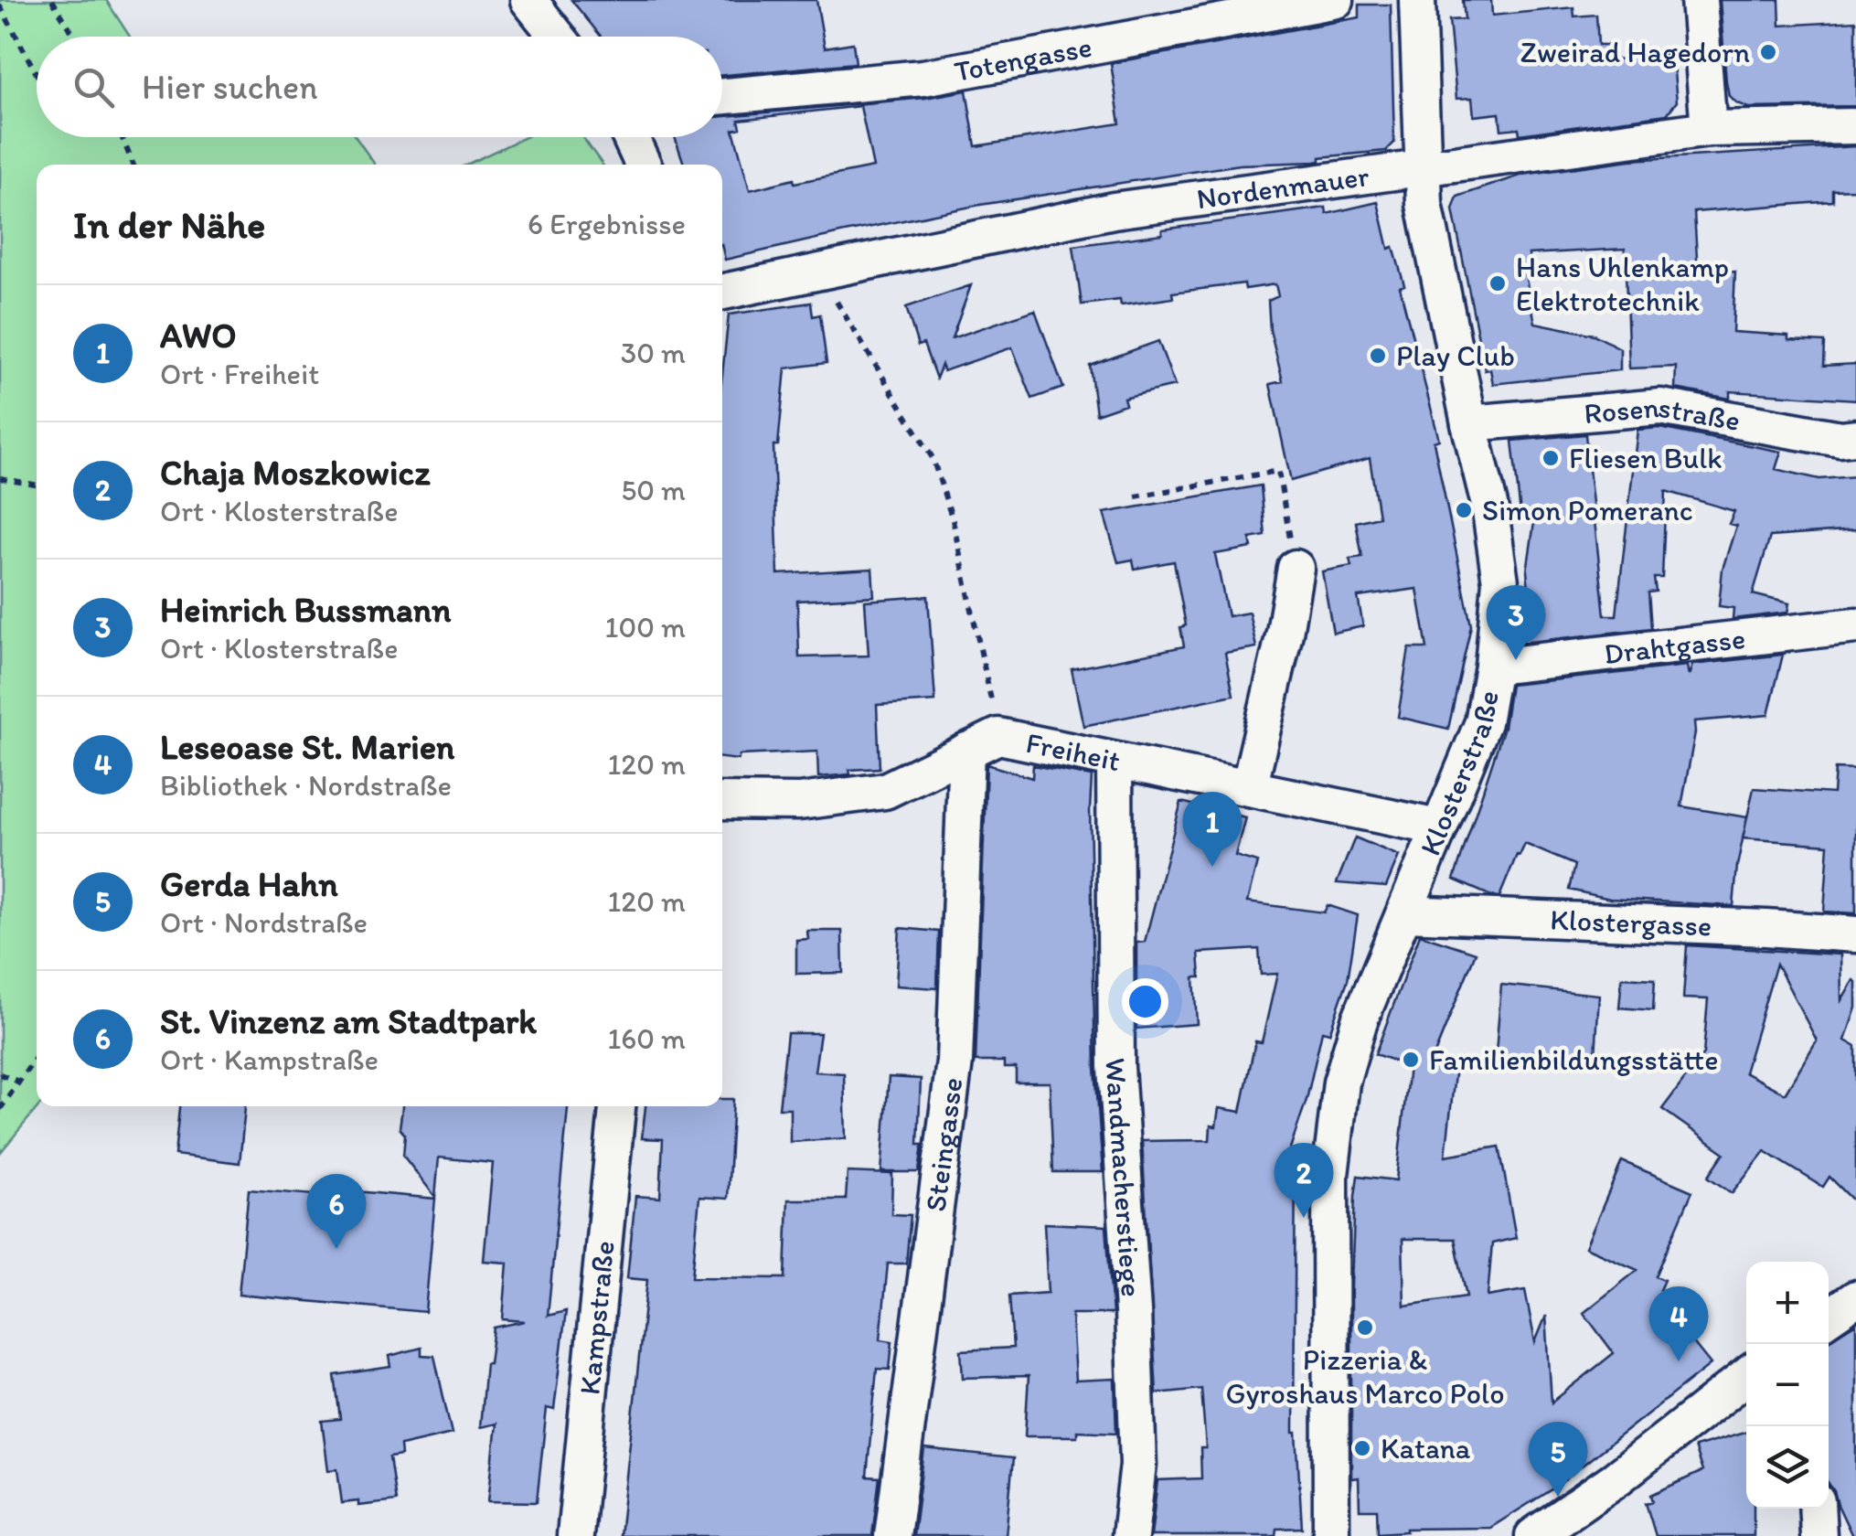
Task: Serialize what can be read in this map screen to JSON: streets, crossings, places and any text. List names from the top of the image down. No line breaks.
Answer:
{"streets":{"street":["Totengasse","Nordenmauer","Rosenstraße","Drahtgasse","Freiheit","Klosterstraße","Klostergasse","Steingasse","Wandmacherstiege","Kampstraße"]},"crossings":[["Nordenmauer","Klosterstraße"],["Rosenstraße","Klosterstraße"],["Drahtgasse","Klosterstraße"],["Freiheit","Klosterstraße"],["Freiheit","Steingasse"],["Freiheit","Wandmacherstiege"],["Klosterstraße","Klostergasse"]],"places":["Zweirad Hagedorn","Hans Uhlenkamp Elektrotechnik","Play Club","Fliesen Bulk","Simon Pomeranc","Familienbildungsstätte","Pizzeria & Gyroshaus Marco Polo","Katana"],"page":{"search":"Hier suchen","heading":["In der Nähe","6 Ergebnisse"],"list":[{"mark":"1","name":"AWO","note":"Ort · Freiheit","value":"30 m"},{"mark":"2","name":"Chaja Moszkowicz","note":"Ort · Klosterstraße","value":"50 m"},{"mark":"3","name":"Heinrich Bussmann","note":"Ort · Klosterstraße","value":"100 m"},{"mark":"4","name":"Leseoase St. Marien","note":"Bibliothek · Nordstraße","value":"120 m"},{"mark":"5","name":"Gerda Hahn","note":"Ort · Nordstraße","value":"120 m"},{"mark":"6","name":"St. Vinzenz am Stadtpark","note":"Ort · Kampstraße","value":"160 m"}],"pins":["3","1","2","6","4","5"],"map_buttons":["+","−"]}}
